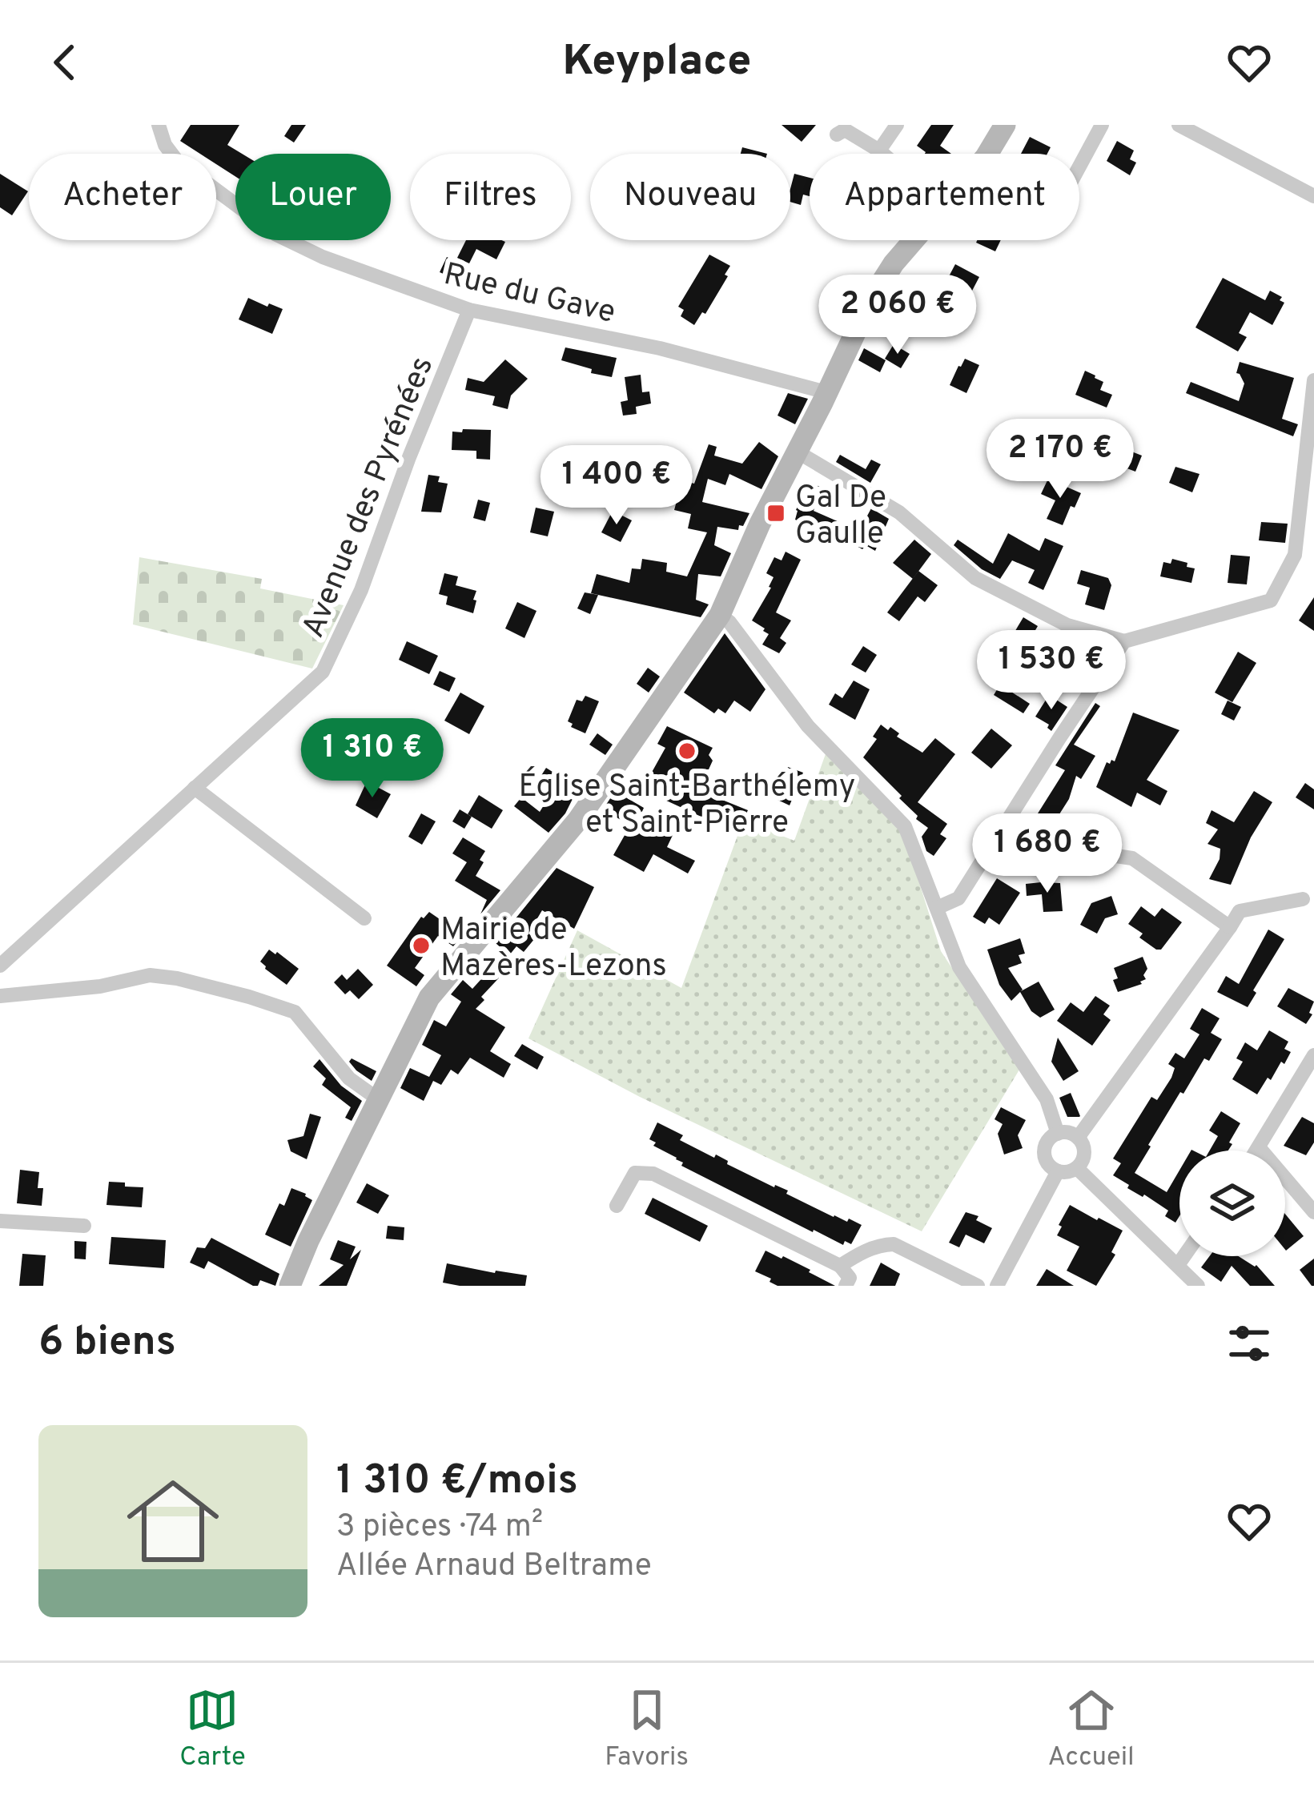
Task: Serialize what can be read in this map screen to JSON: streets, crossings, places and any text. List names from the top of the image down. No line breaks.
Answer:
{"streets":{"street":["Rue du Gave","Avenue des Pyrénées"]},"crossings":[["Rue du Gave","Avenue des Pyrénées"]],"places":{"transit":["Gal De Gaulle"],"other":["Église Saint-Barthélemy et Saint-Pierre","Mairie de Mazères-Lezons"]},"page":{"header":"Keyplace","chip":["Acheter","Louer","Filtres","Nouveau","Appartement"],"price":["2 060 €","2 170 €","1 400 €","1 530 €","1 310 €","1 680 €"],"heading":"6 biens","list":[{"name":"1 310 €/mois","note":"3 pièces · 74 m² · Allée Arnaud Beltrame"}],"tabs":["Carte","Favoris","Accueil"]}}
